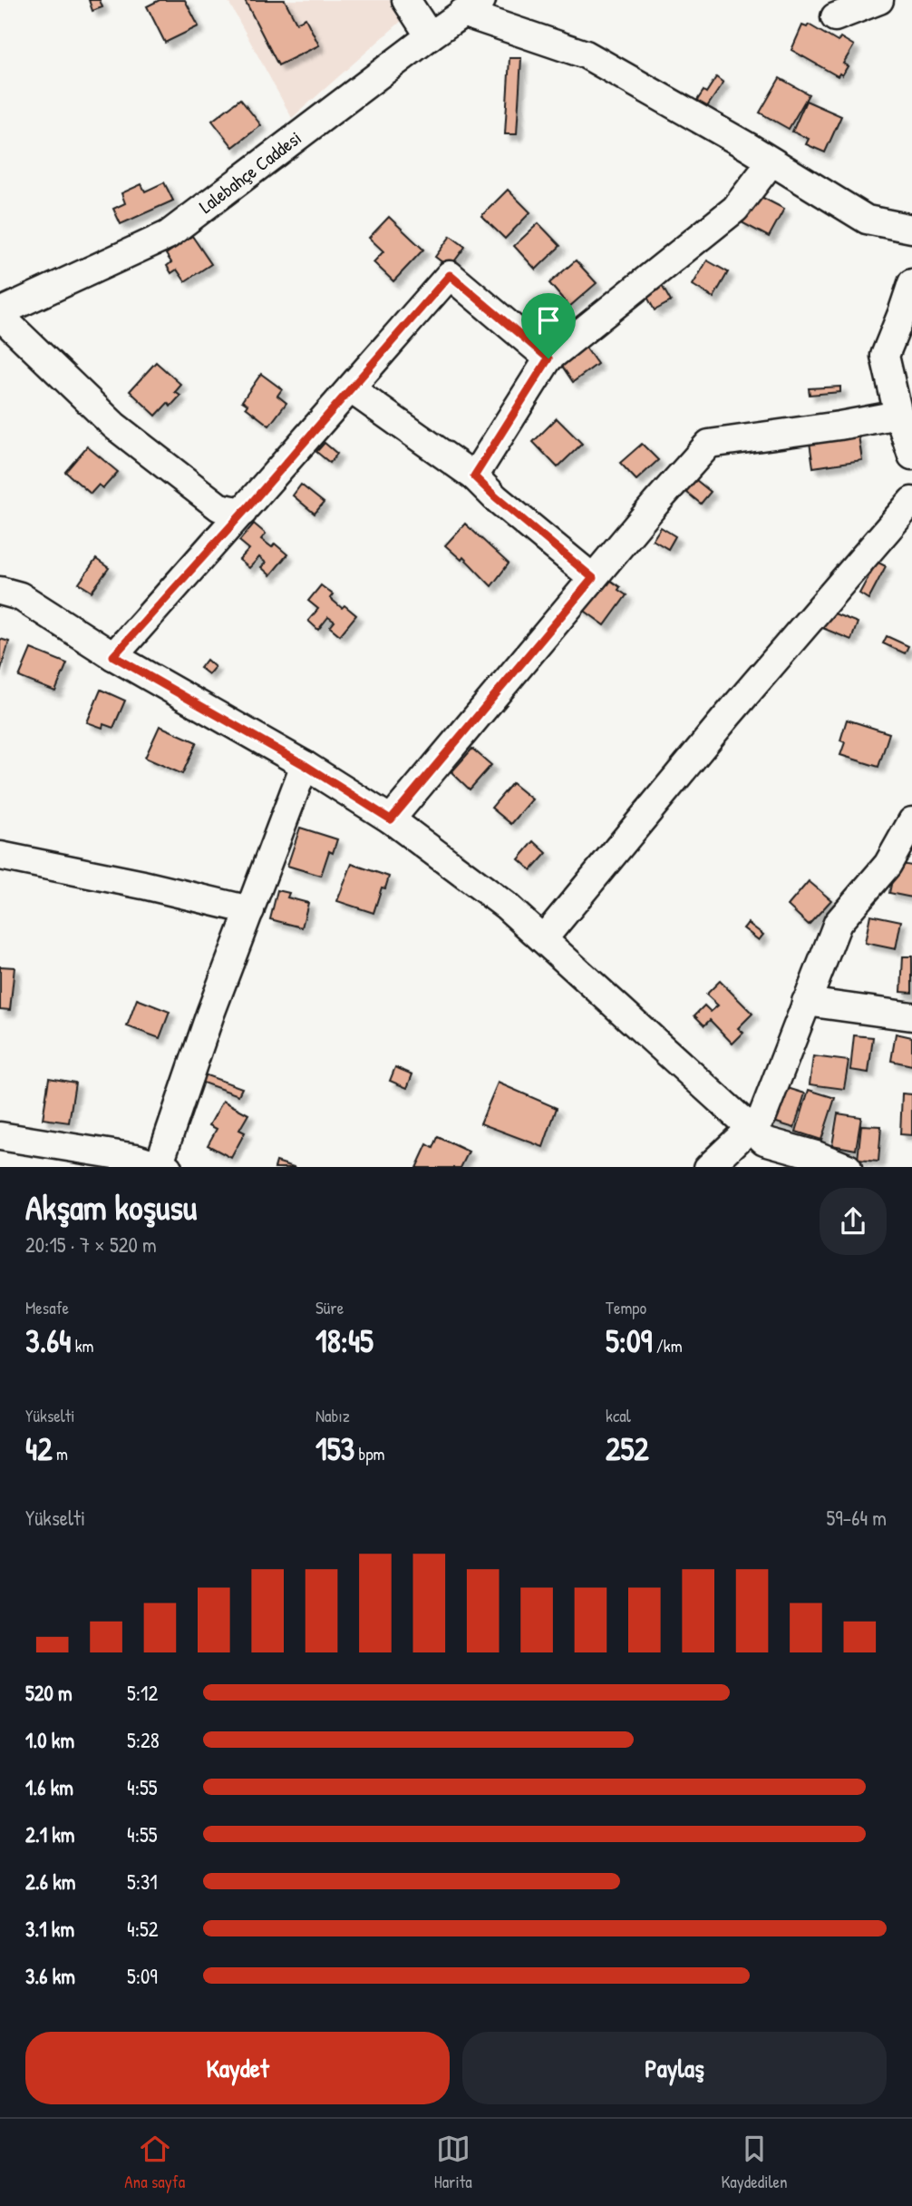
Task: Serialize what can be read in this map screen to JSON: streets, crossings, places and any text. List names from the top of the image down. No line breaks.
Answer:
{"streets":{"street":["Lalebahçe Caddesi"]},"page":{"heading":["Akşam koşusu","20:15 · 7 × 520 m"],"stats":[["Mesafe","3.64 km"],["Süre","18:45"],["Tempo","5:09 /km"],["Yükselti","42 m"],["Nabız","153 bpm"],["kcal","252"]],"chart":["Yükselti","59–64 m"],"list":[{"name":"520 m","note":"5:12"},{"name":"1.0 km","note":"5:28"},{"name":"1.6 km","note":"4:55"},{"name":"2.1 km","note":"4:55"},{"name":"2.6 km","note":"5:31"},{"name":"3.1 km","note":"4:52"},{"name":"3.6 km","note":"5:09"}],"buttons":["Kaydet","Paylaş"],"tabs":["Ana sayfa","Harita","Kaydedilen"]}}
